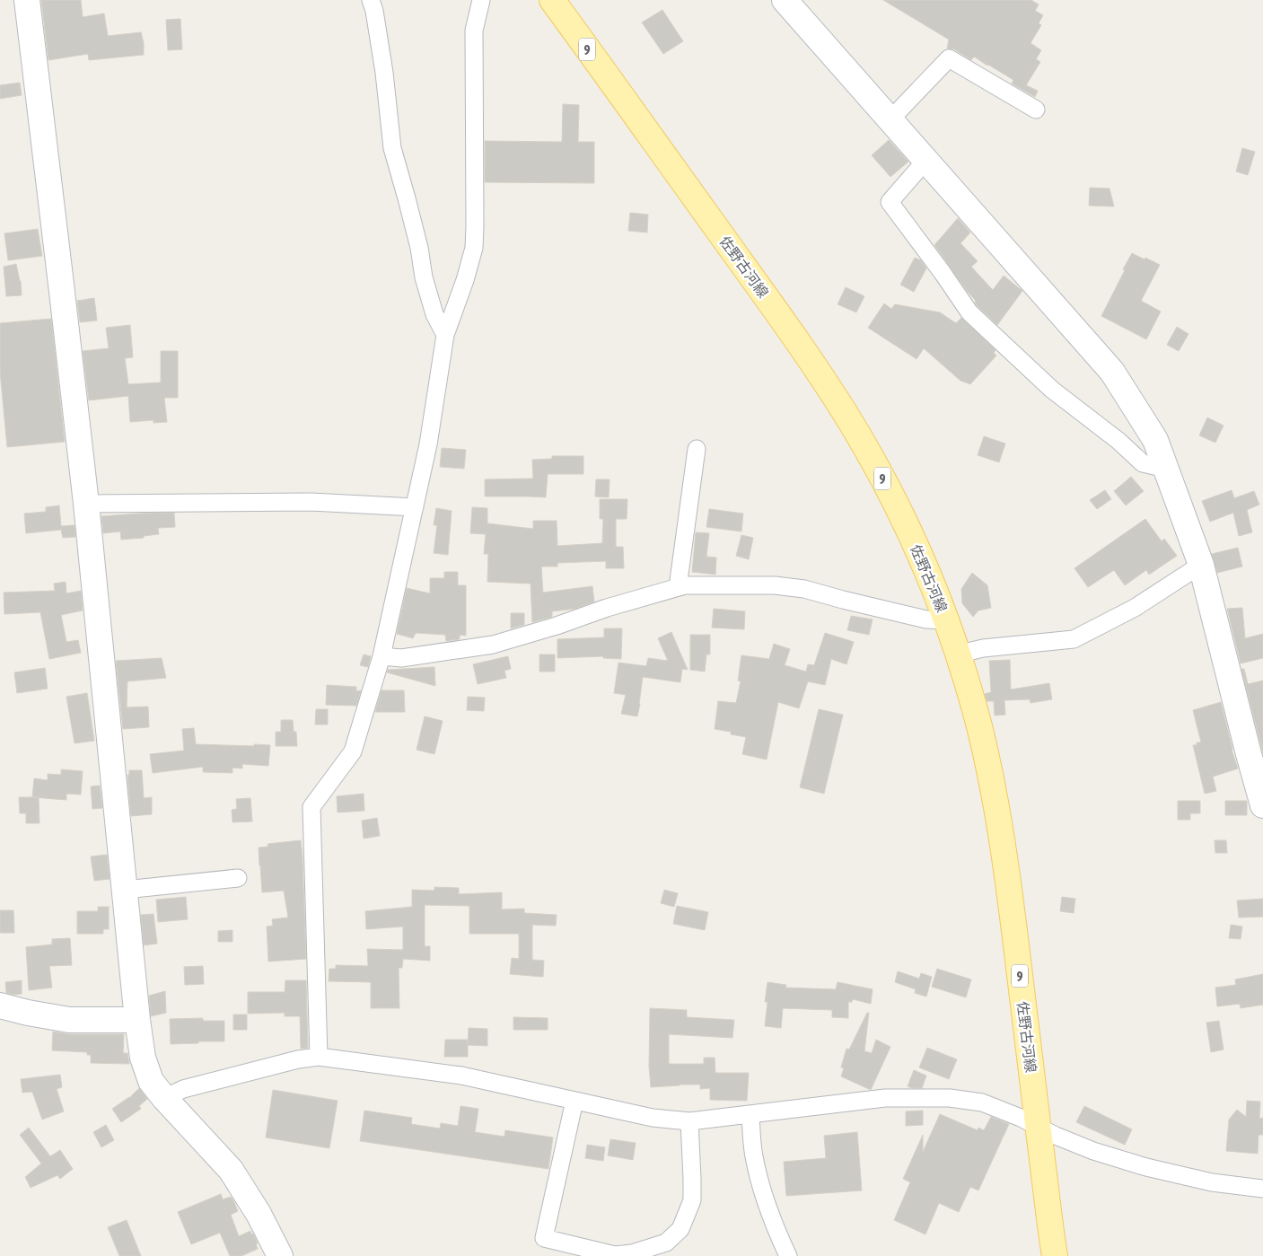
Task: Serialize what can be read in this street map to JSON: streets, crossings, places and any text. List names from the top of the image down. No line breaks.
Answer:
{"streets":{"main road":["9","佐野古河線"]}}
